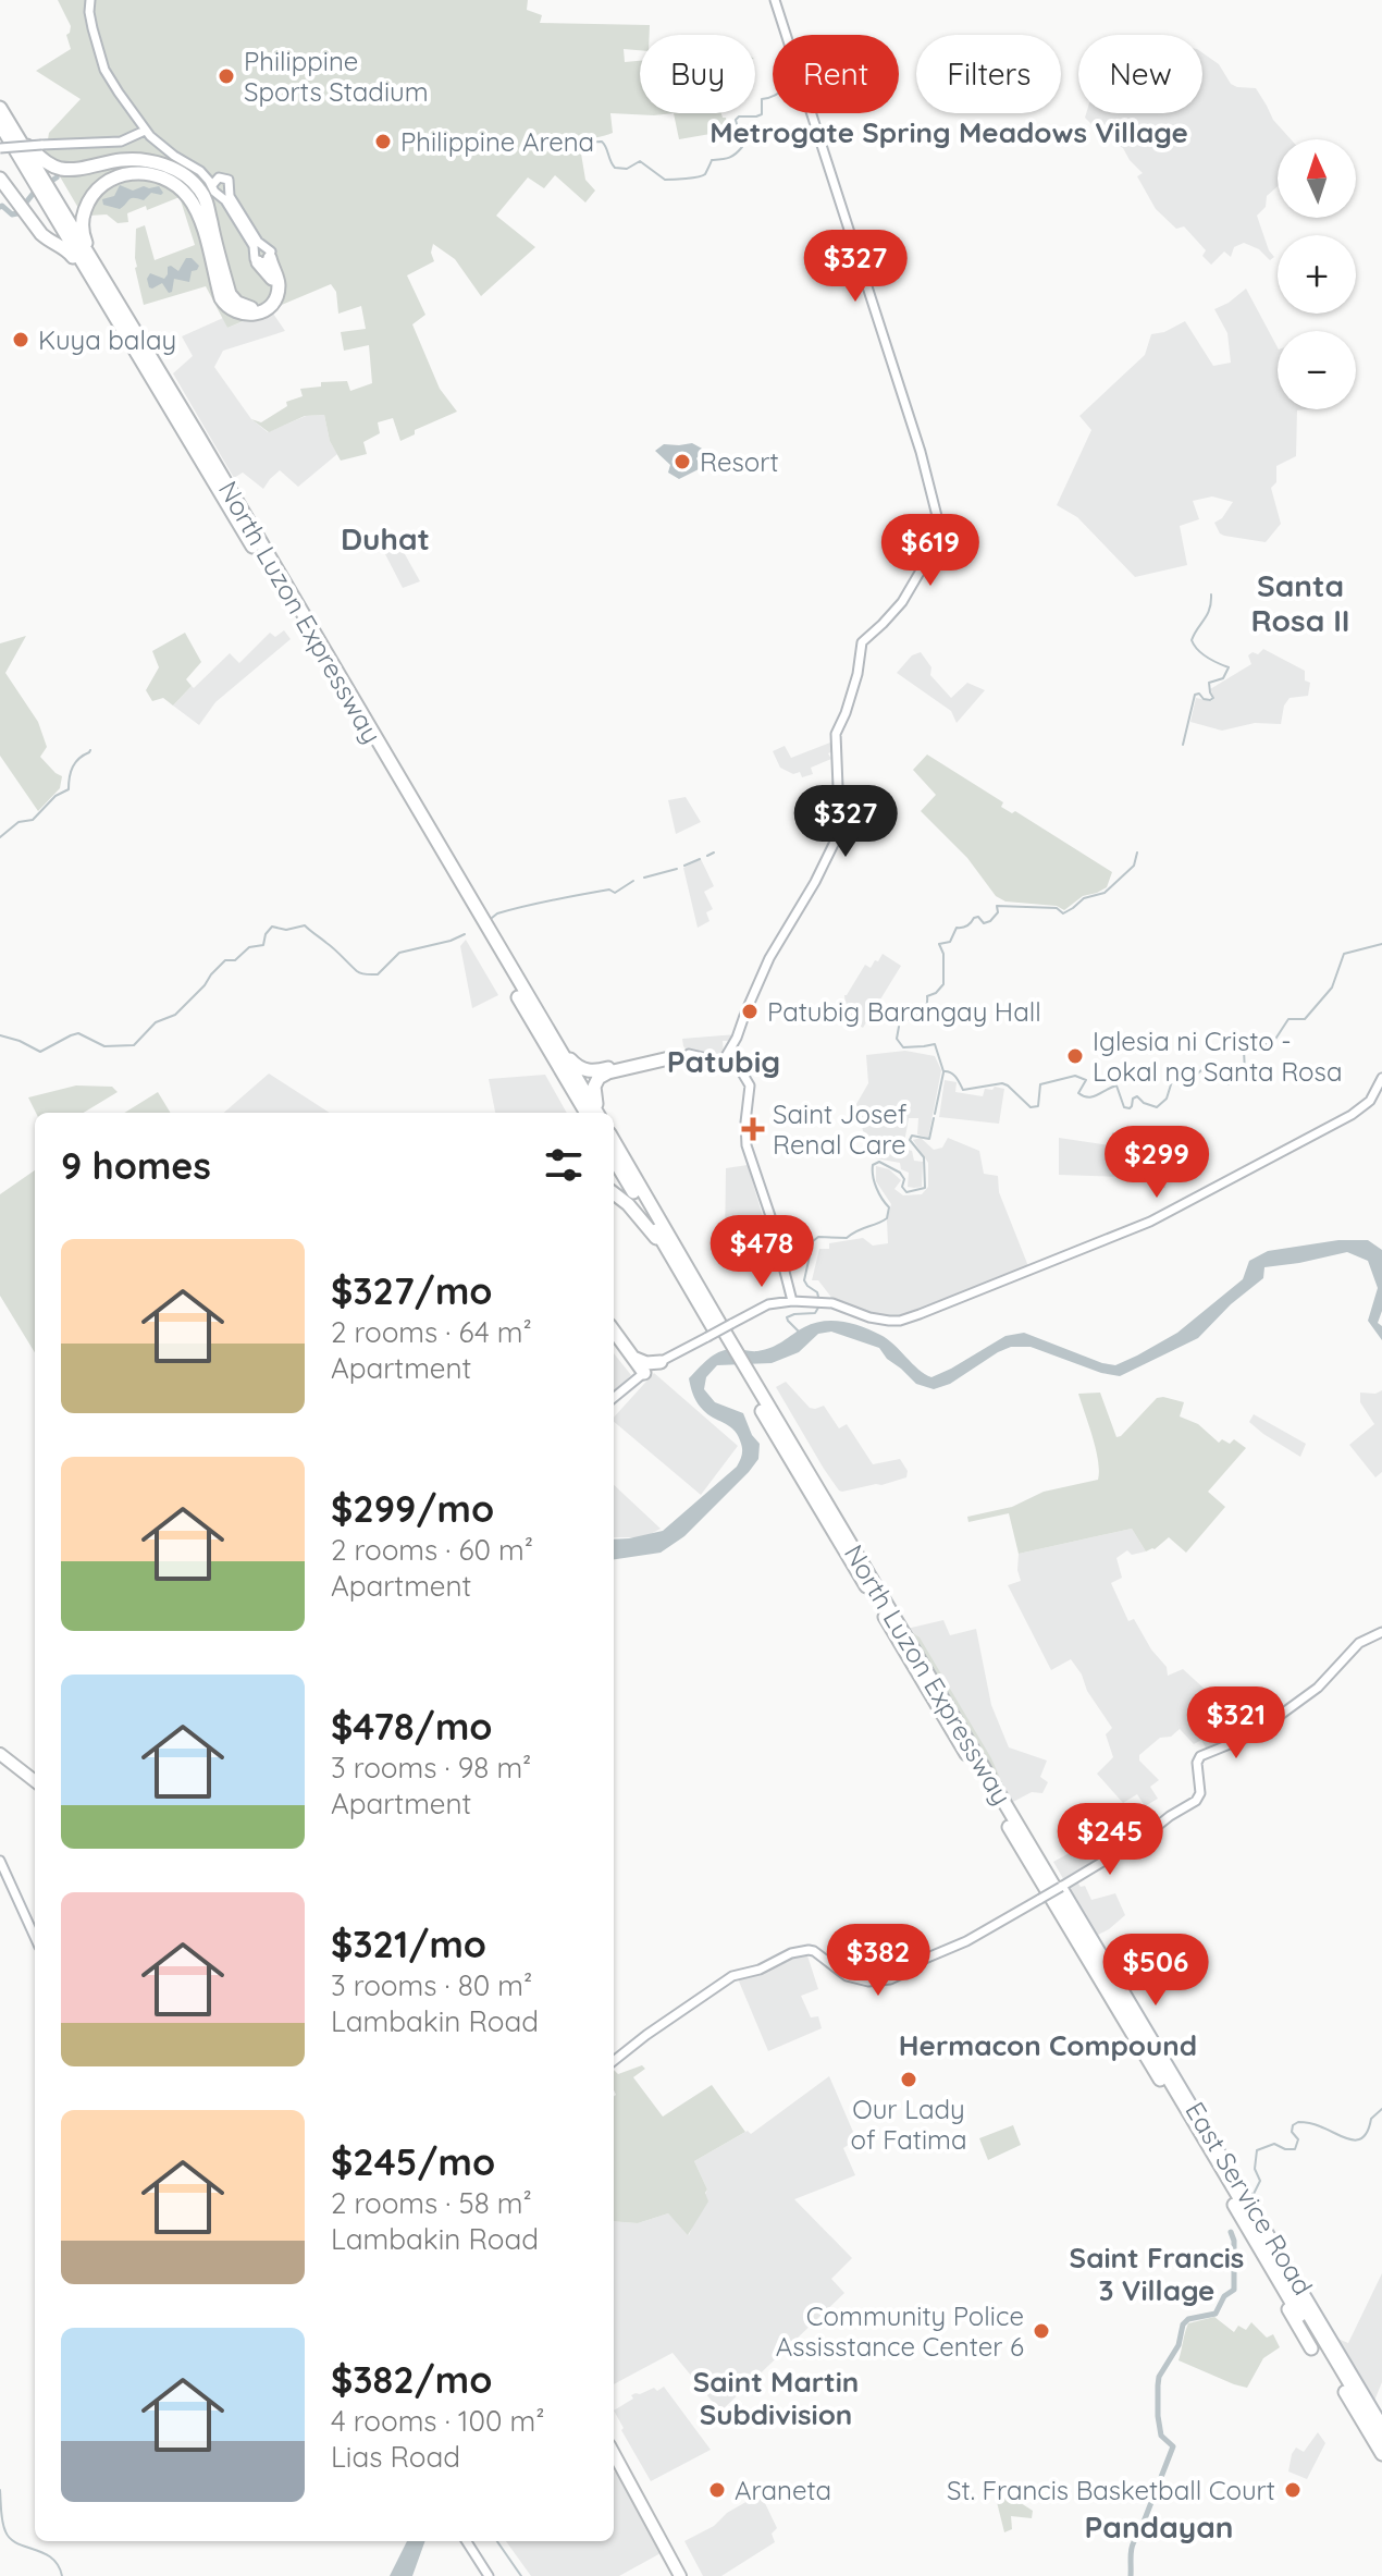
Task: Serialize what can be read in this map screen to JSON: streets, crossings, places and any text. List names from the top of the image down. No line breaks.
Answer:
{"streets":{"highway":["North Luzon Expressway"],"main road":["East Service Road"]},"districts":["Metrogate Spring Meadows Village","Duhat","Santa Rosa II","Patubig","Hermacon Compound","Saint Francis 3 Village","Saint Martin Subdivision","Pandayan"],"places":{"other":["Philippine Sports Stadium","Philippine Arena","Kuya balay","Resort","Patubig Barangay Hall","Iglesia ni Cristo - Lokal ng Santa Rosa","Our Lady of Fatima","Community Police Assisstance Center 6","Araneta","St. Francis Basketball Court"],"health":["Saint Josef Renal Care"]},"north":"top","page":{"chip":["Buy","Rent","Filters","New"],"map_buttons":["+","−"],"price":["$327","$619","$327","$299","$478","$321","$245","$382","$506"],"heading":"9 homes","list":[{"name":"$327/mo","note":"2 rooms · 64 m² · Apartment"},{"name":"$299/mo","note":"2 rooms · 60 m² · Apartment"},{"name":"$478/mo","note":"3 rooms · 98 m² · Apartment"},{"name":"$321/mo","note":"3 rooms · 80 m² · Lambakin Road"},{"name":"$245/mo","note":"2 rooms · 58 m² · Lambakin Road"},{"name":"$382/mo","note":"4 rooms · 100 m² · Lias Road"}]}}
